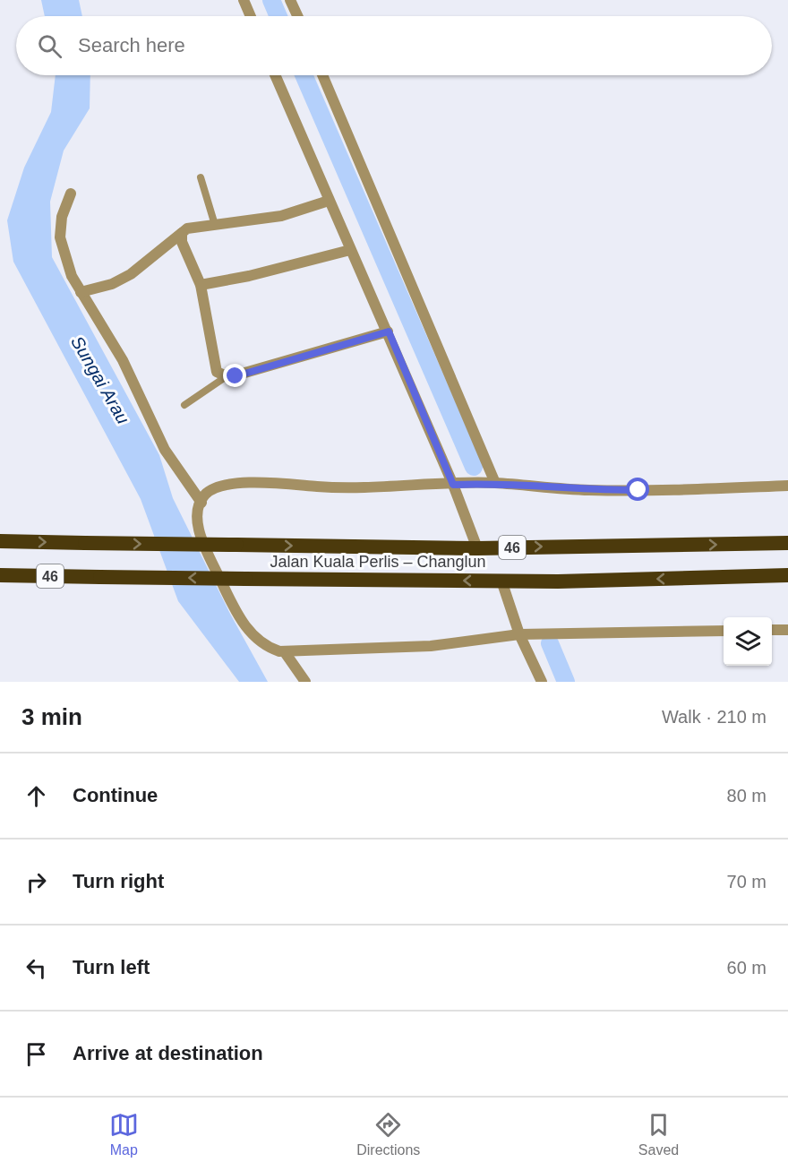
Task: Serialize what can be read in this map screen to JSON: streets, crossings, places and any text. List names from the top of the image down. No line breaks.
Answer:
{"streets":{"highway":["46","Jalan Kuala Perlis – Changlun"]},"water":["Sungai Arau"],"page":{"search":"Search here","heading":["3 min","Walk · 210 m"],"list":[["Continue","80 m"],["Turn right","70 m"],["Turn left","60 m"],"Arrive at destination"],"nav":["Map","Directions","Saved"]}}
